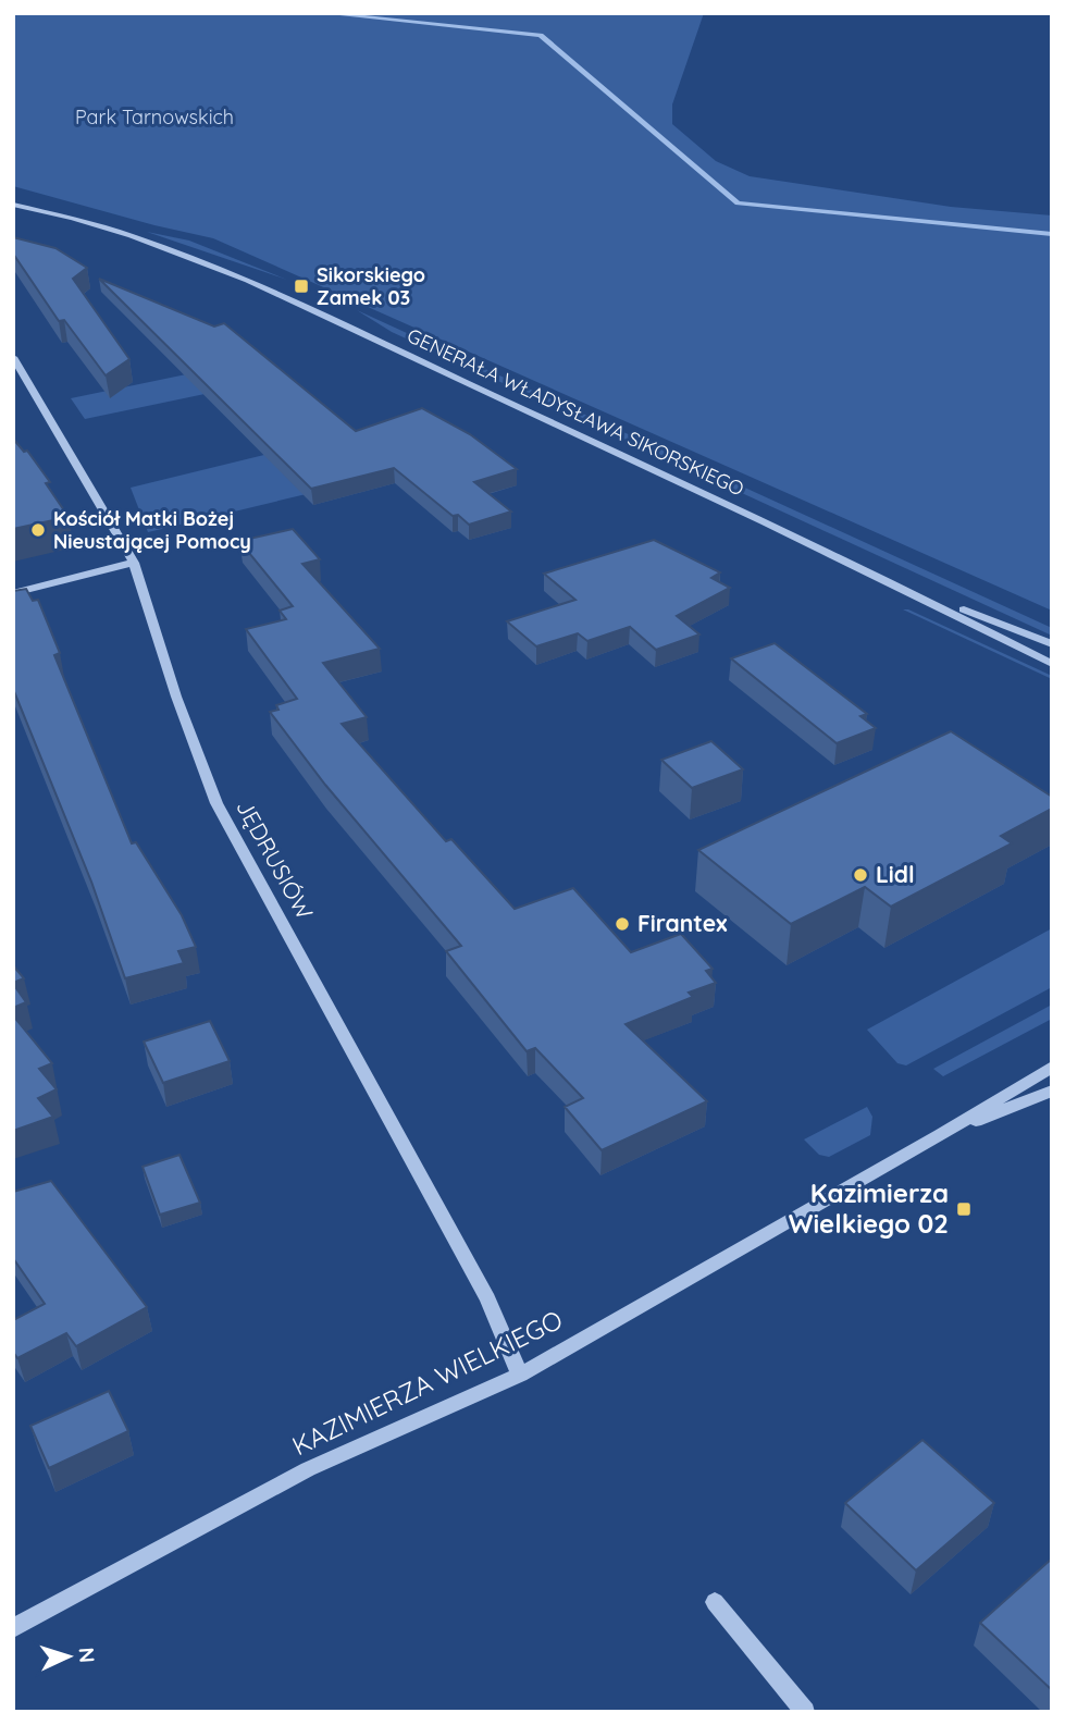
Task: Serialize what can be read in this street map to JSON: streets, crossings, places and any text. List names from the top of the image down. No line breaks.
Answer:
{"streets":{"street":["GENERAŁA WŁADYSŁAWA SIKORSKIEGO","JĘDRUSIÓW","KAZIMIERZA WIELKIEGO"]},"crossings":[["JĘDRUSIÓW","KAZIMIERZA WIELKIEGO"]],"parks":["Park Tarnowskich"],"places":{"transit":["Sikorskiego Zamek 03","Kazimierza Wielkiego 02"],"other":["Kościół Matki Bożej Nieustającej Pomocy","Lidl","Firantex"]},"north":"right"}
